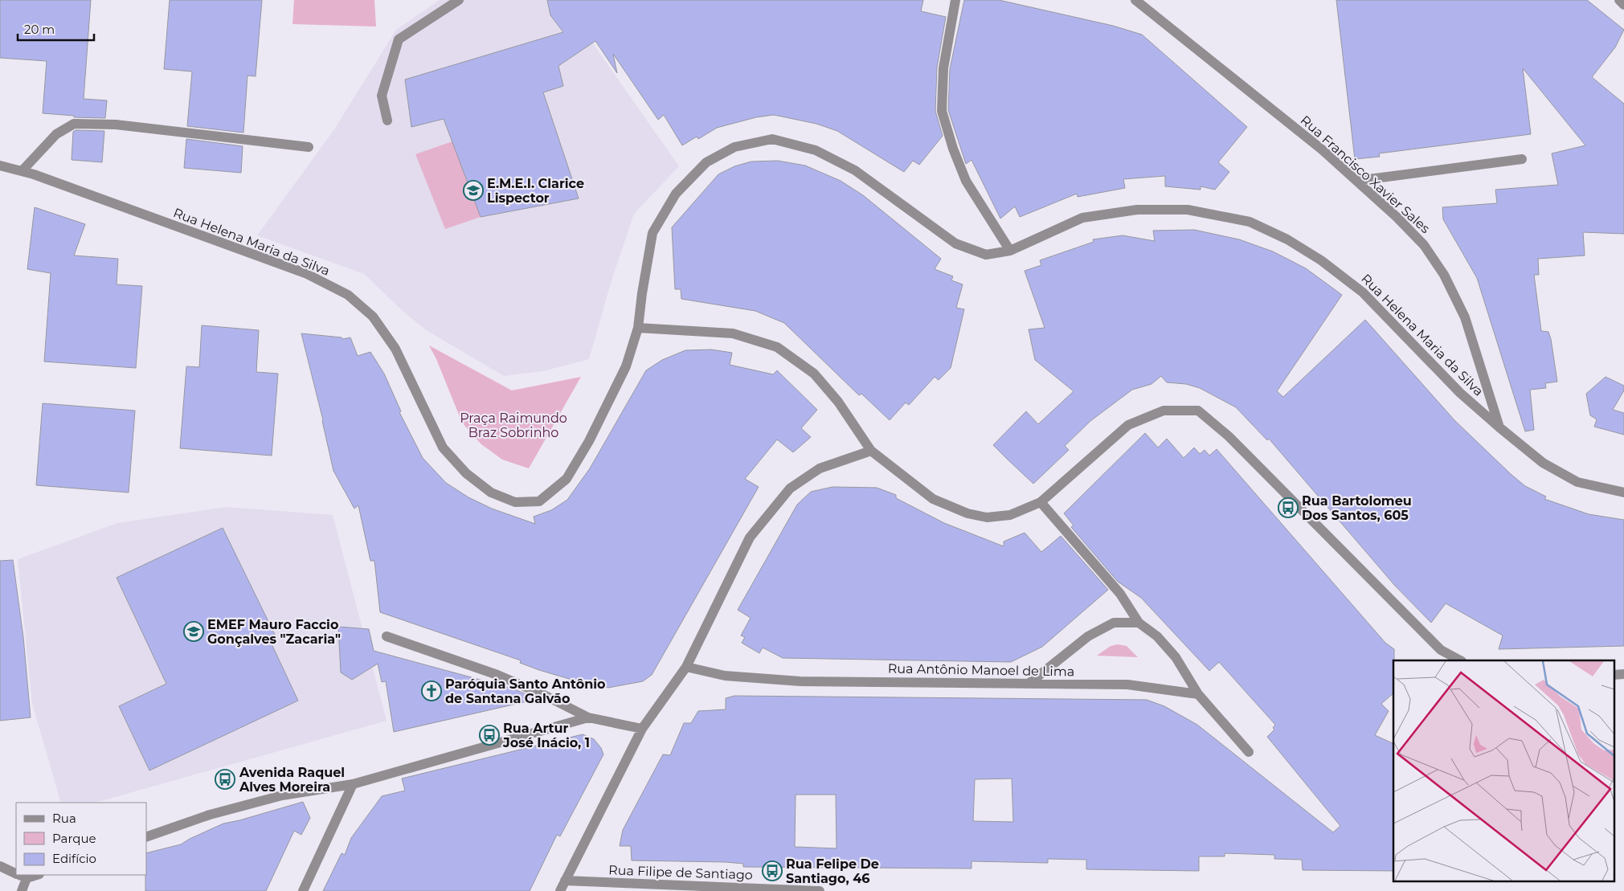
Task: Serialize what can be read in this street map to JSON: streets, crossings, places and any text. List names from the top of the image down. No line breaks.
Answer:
{"streets":{"street":["Rua Francisco Xavier Sales","Rua Helena Maria da Silva","Rua Antônio Manoel de Lima","Rua Filipe de Santiago"]},"crossings":[["Rua Francisco Xavier Sales","Rua Helena Maria da Silva"]],"parks":["Praça Raimundo Braz Sobrinho"],"places":{"school or university":["E.M.E.I. Clarice Lispector","EMEF Mauro Faccio Gonçalves \"Zacaria\""],"bus stop":["Rua Bartolomeu Dos Santos, 605","Rua Artur José Inácio, 1","Avenida Raquel Alves Moreira","Rua Felipe De Santiago, 46"],"church":["Paróquia Santo Antônio de Santana Galvão"]},"legend":["Rua","Parque","Edifício"],"scale_bar":"20 m"}
